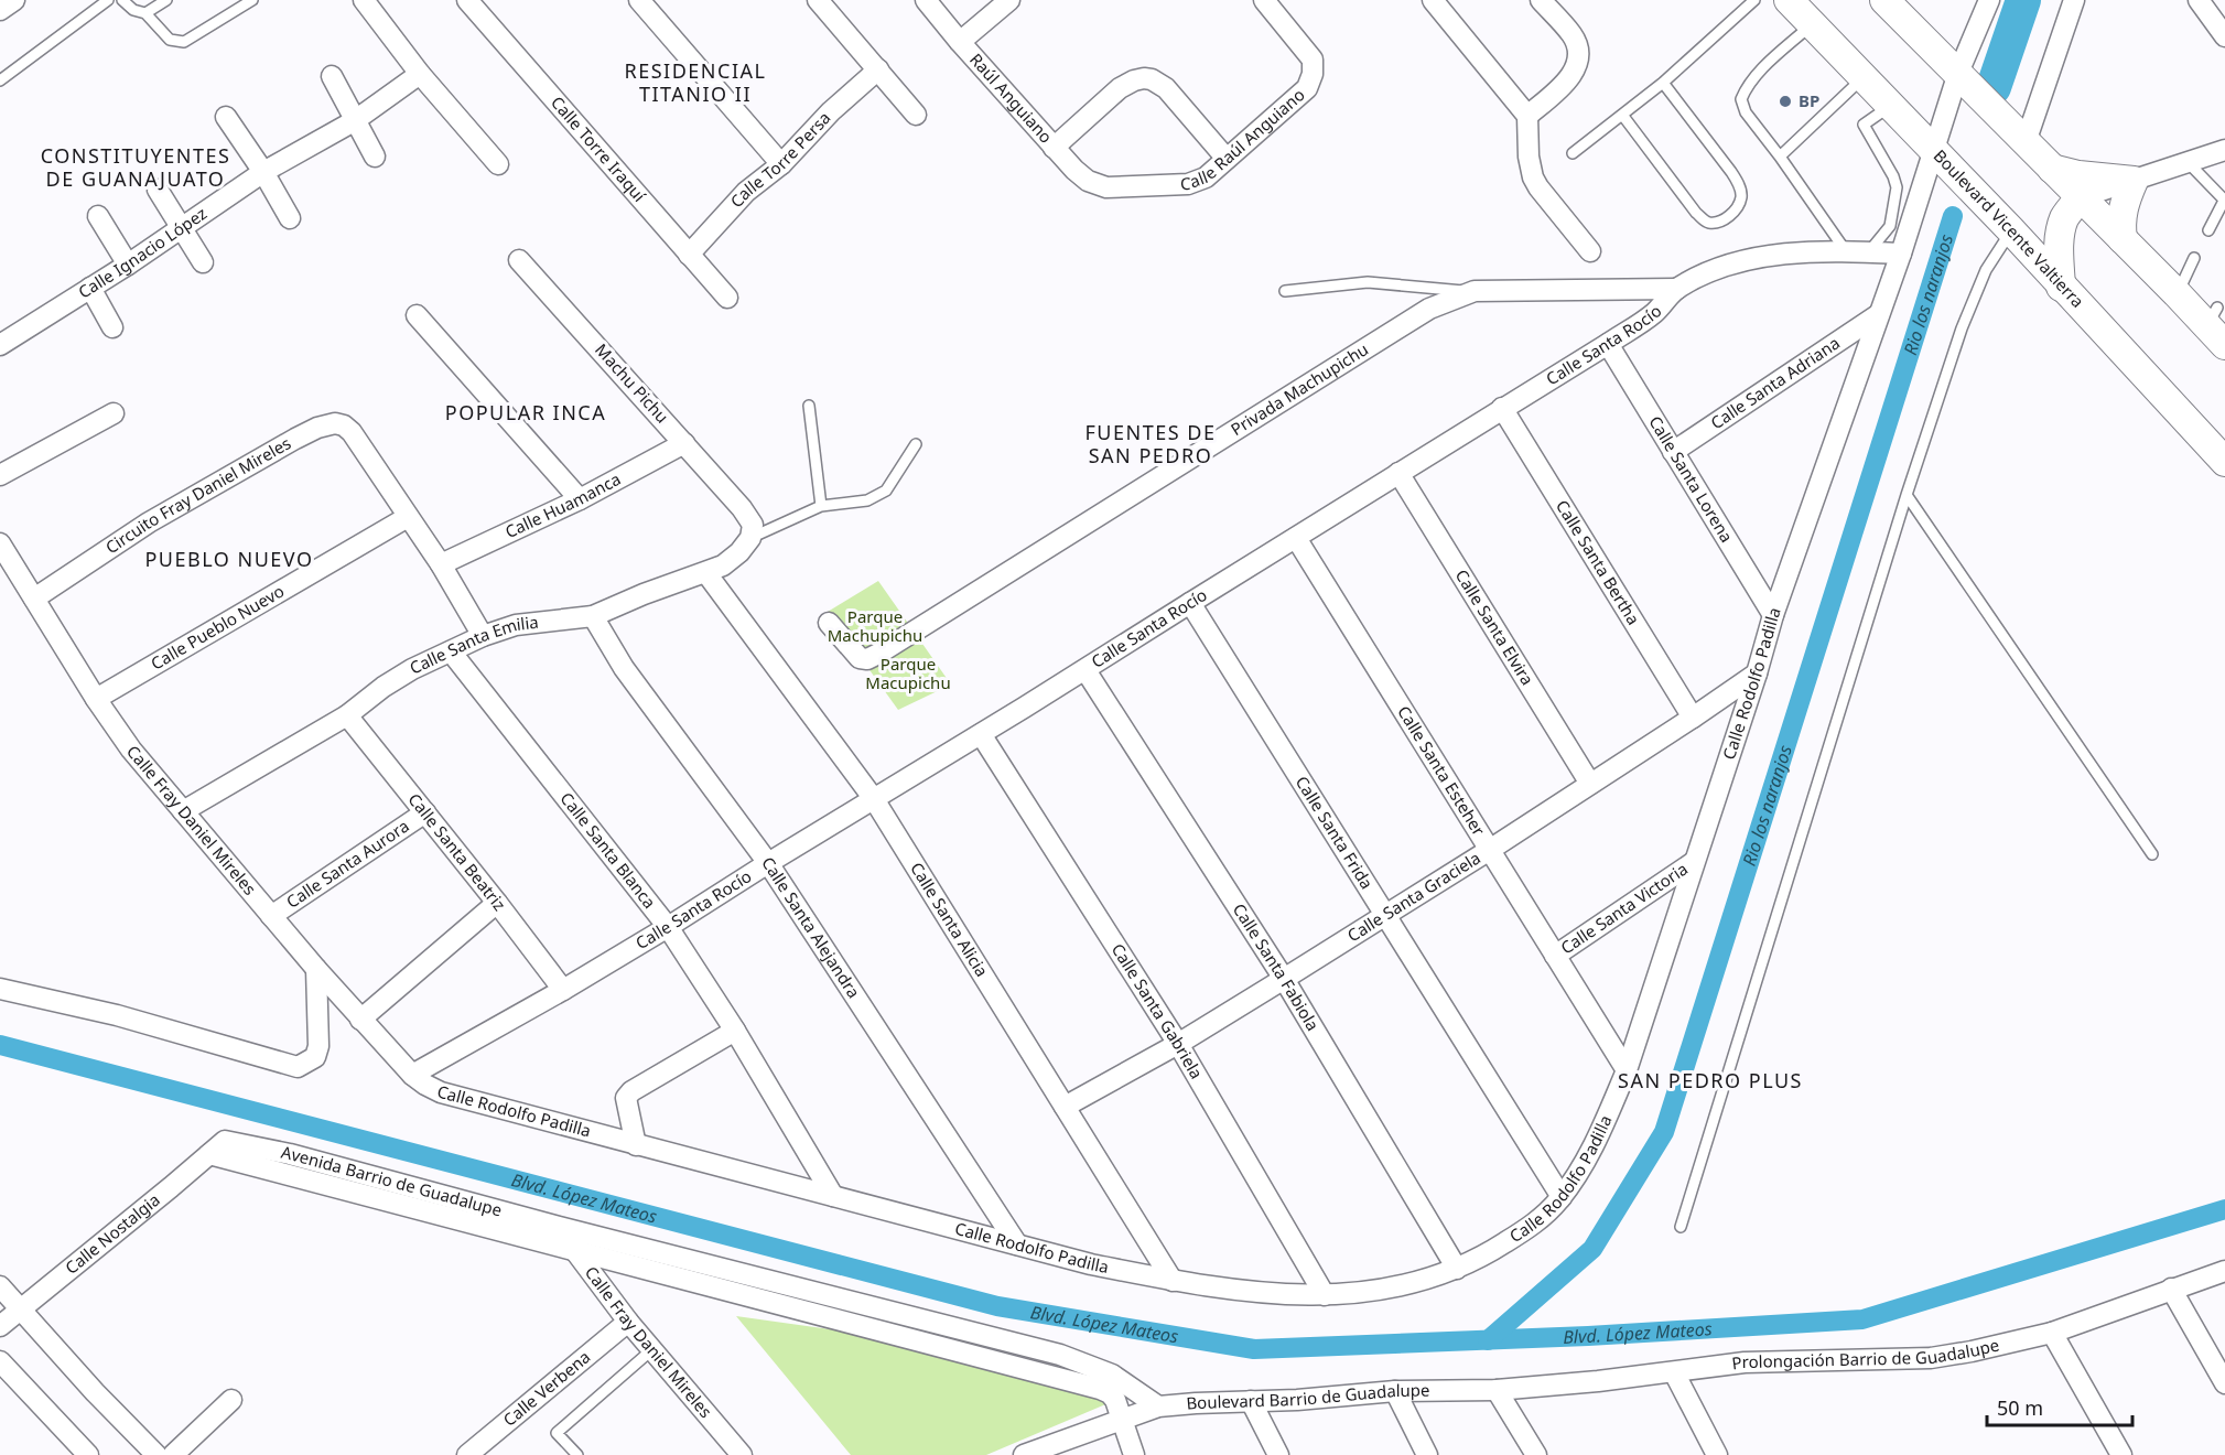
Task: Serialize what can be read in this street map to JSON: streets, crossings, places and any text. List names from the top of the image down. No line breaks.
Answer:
{"streets":{"main road":["Boulevard Vicente Valtierra"],"street":["Raúl Anguiano","Calle Raúl Anguiano","Calle Torre Iraquí","Calle Torre Persa","Calle Ignacio López","Calle Santa Rocío","Calle Santa Adriana","Machu Pichu","Privada Machupichu","Calle Santa Lorena","Circuito Fray Daniel Mireles","Calle Huamanca","Calle Santa Bertha","Calle Pueblo Nuevo","Calle Santa Elvira","Calle Santa Emilia","Calle Rodolfo Padilla","Calle Santa Esteher","Calle Fray Daniel Mireles","Calle Santa Frida","Calle Santa Blanca","Calle Santa Beatriz","Calle Santa Aurora","Calle Santa Graciela","Calle Santa Victoria","Calle Santa Alicia","Calle Santa Alejandra","Calle Santa Fabiola","Calle Santa Gabriela","Avenida Barrio de Guadalupe","Calle Nostalgia","Prolongación Barrio de Guadalupe","Calle Verbena","Boulevard Barrio de Guadalupe"]},"crossings":[["Raúl Anguiano","Calle Raúl Anguiano"],["Calle Torre Iraquí","Calle Torre Persa"],["Boulevard Vicente Valtierra","Calle Rodolfo Padilla"],["Calle Santa Rocío","Privada Machupichu"],["Calle Santa Rocío","Calle Santa Lorena"],["Calle Santa Rocío","Calle Santa Bertha"],["Calle Santa Rocío","Calle Santa Elvira"],["Calle Santa Rocío","Calle Rodolfo Padilla"],["Calle Santa Rocío","Calle Santa Esteher"],["Calle Santa Rocío","Calle Fray Daniel Mireles"],["Calle Santa Rocío","Calle Santa Frida"],["Calle Santa Rocío","Calle Santa Blanca"],["Calle Santa Rocío","Calle Santa Beatriz"],["Calle Santa Rocío","Calle Santa Alicia"],["Calle Santa Rocío","Calle Santa Alejandra"],["Calle Santa Rocío","Calle Santa Fabiola"],["Calle Santa Rocío","Calle Santa Gabriela"],["Calle Santa Adriana","Calle Santa Lorena"],["Calle Santa Adriana","Calle Rodolfo Padilla"],["Machu Pichu","Calle Huamanca"],["Machu Pichu","Calle Santa Emilia"],["Calle Santa Lorena","Calle Rodolfo Padilla"],["Circuito Fray Daniel Mireles","Calle Pueblo Nuevo"],["Circuito Fray Daniel Mireles","Calle Fray Daniel Mireles"],["Calle Santa Bertha","Calle Santa Graciela"],["Calle Pueblo Nuevo","Calle Fray Daniel Mireles"],["Calle Santa Elvira","Calle Santa Graciela"],["Calle Santa Emilia","Calle Fray Daniel Mireles"],["Calle Santa Emilia","Calle Santa Blanca"],["Calle Santa Emilia","Calle Santa Beatriz"],["Calle Santa Emilia","Calle Santa Alicia"],["Calle Santa Emilia","Calle Santa Alejandra"],["Calle Rodolfo Padilla","Calle Santa Esteher"],["Calle Rodolfo Padilla","Calle Fray Daniel Mireles"],["Calle Rodolfo Padilla","Calle Santa Frida"],["Calle Rodolfo Padilla","Calle Santa Blanca"],["Calle Rodolfo Padilla","Calle Santa Graciela"],["Calle Rodolfo Padilla","Calle Santa Victoria"],["Calle Rodolfo Padilla","Calle Santa Alicia"],["Calle Rodolfo Padilla","Calle Santa Alejandra"],["Calle Rodolfo Padilla","Calle Santa Fabiola"],["Calle Rodolfo Padilla","Calle Santa Gabriela"],["Calle Santa Esteher","Calle Santa Graciela"],["Calle Santa Esteher","Calle Santa Victoria"],["Calle Fray Daniel Mireles","Calle Santa Aurora"],["Calle Fray Daniel Mireles","Avenida Barrio de Guadalupe"],["Calle Fray Daniel Mireles","Calle Verbena"],["Calle Santa Frida","Calle Santa Graciela"],["Calle Santa Beatriz","Calle Santa Aurora"],["Calle Santa Graciela","Calle Santa Alicia"],["Calle Santa Graciela","Calle Santa Fabiola"],["Calle Santa Graciela","Calle Santa Gabriela"],["Avenida Barrio de Guadalupe","Calle Nostalgia"],["Avenida Barrio de Guadalupe","Boulevard Barrio de Guadalupe"],["Prolongación Barrio de Guadalupe","Boulevard Barrio de Guadalupe"]],"districts":["RESIDENCIAL TITANIO II","CONSTITUYENTES DE GUANAJUATO","POPULAR INCA","FUENTES DE SAN PEDRO","PUEBLO NUEVO","SAN PEDRO PLUS"],"water":["Rio los naranjos","Blvd. López Mateos"],"parks":["Parque Machupichu","Parque Macupichu"],"places":["BP"],"scale_bar":"50 m"}
